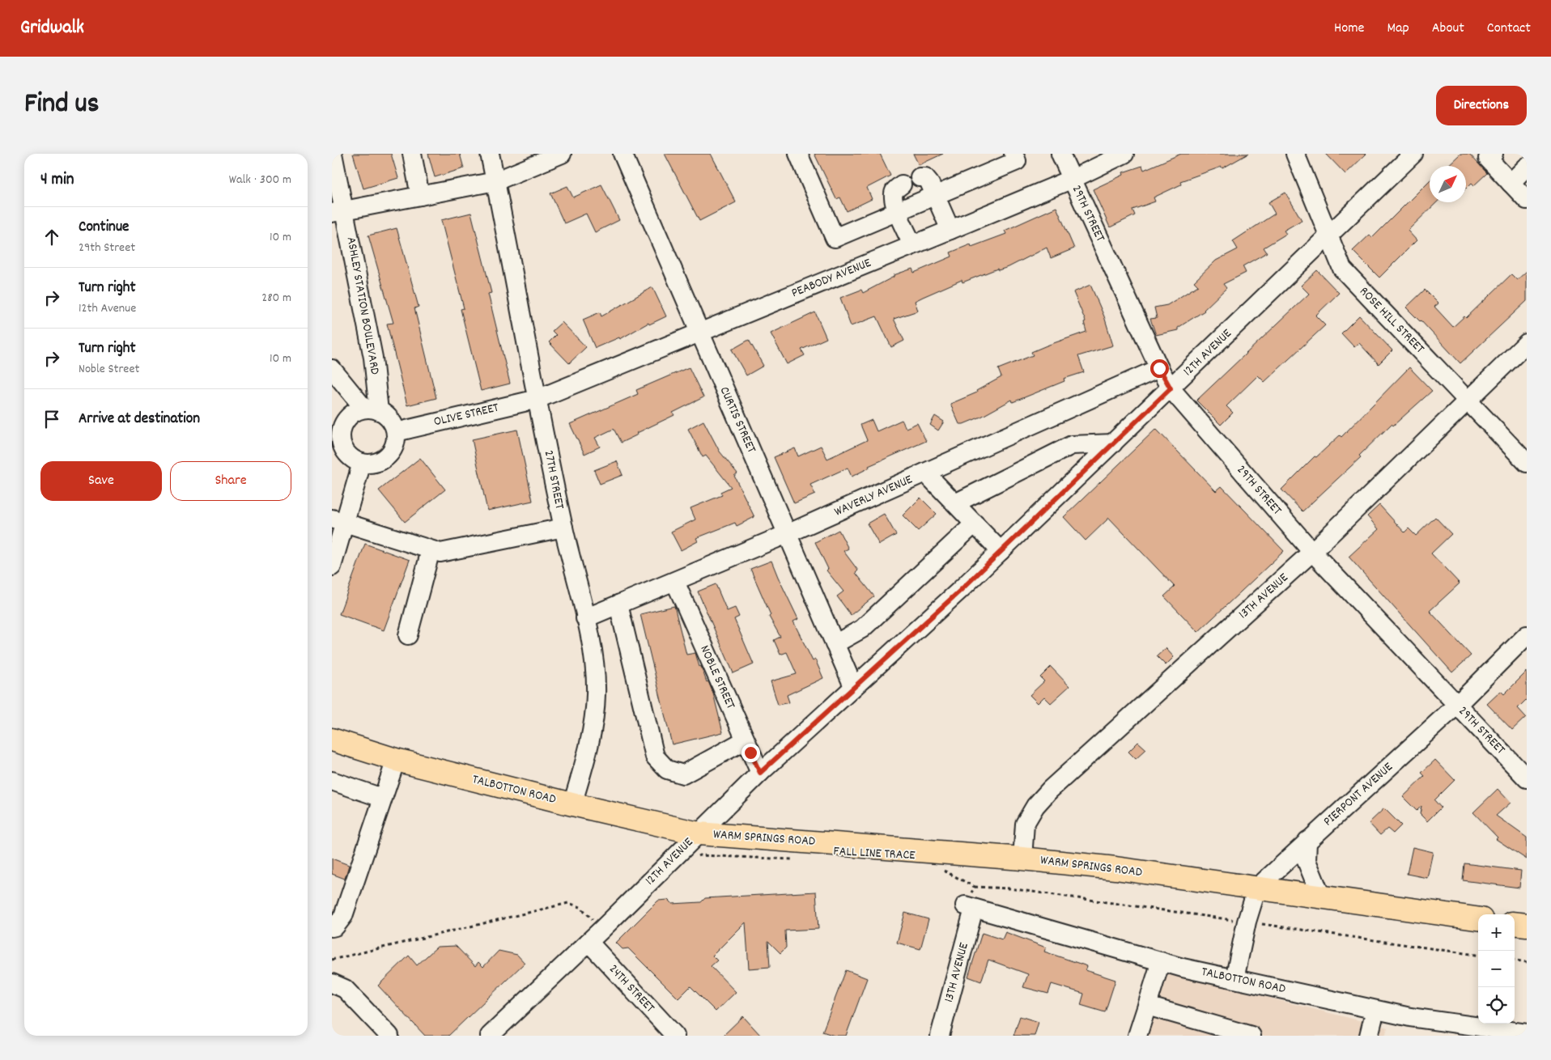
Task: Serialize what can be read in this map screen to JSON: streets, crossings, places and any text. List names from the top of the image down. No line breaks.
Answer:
{"streets":{"main road":["TALBOTTON ROAD","WARM SPRINGS ROAD"],"street":["29TH STREET","PEABODY AVENUE","ASHLEY STATION BOULEVARD","ROSE HILL STREET","12TH AVENUE","OLIVE STREET","CURTIS STREET","27TH STREET","WAVERLY AVENUE","13TH AVENUE","NOBLE STREET","PIERPONT AVENUE","24TH STREET"]},"crossings":[["29TH STREET","PEABODY AVENUE"],["29TH STREET","12TH AVENUE"],["29TH STREET","WAVERLY AVENUE"],["29TH STREET","13TH AVENUE"],["29TH STREET","PIERPONT AVENUE"],["PEABODY AVENUE","OLIVE STREET"],["PEABODY AVENUE","CURTIS STREET"],["PEABODY AVENUE","27TH STREET"],["ASHLEY STATION BOULEVARD","OLIVE STREET"],["ROSE HILL STREET","12TH AVENUE"],["ROSE HILL STREET","13TH AVENUE"],["12TH AVENUE","CURTIS STREET"],["12TH AVENUE","NOBLE STREET"],["12TH AVENUE","TALBOTTON ROAD"],["12TH AVENUE","WARM SPRINGS ROAD"],["12TH AVENUE","24TH STREET"],["OLIVE STREET","27TH STREET"],["CURTIS STREET","WAVERLY AVENUE"],["27TH STREET","WAVERLY AVENUE"],["27TH STREET","TALBOTTON ROAD"],["WAVERLY AVENUE","NOBLE STREET"],["13TH AVENUE","TALBOTTON ROAD"],["13TH AVENUE","WARM SPRINGS ROAD"],["TALBOTTON ROAD","PIERPONT AVENUE"],["TALBOTTON ROAD","WARM SPRINGS ROAD"],["PIERPONT AVENUE","WARM SPRINGS ROAD"]],"north":"top right","page":{"header":"Gridwalk","nav":["Home","Map","About","Contact"],"title":"Find us","buttons":["Directions",["Save","Share"]],"heading":["4 min","Walk · 300 m"],"list":[["Continue","29th Street","10 m"],["Turn right","12th Avenue","280 m"],["Turn right","Noble Street","10 m"],"Arrive at destination"],"map_buttons":["+","−"]}}
